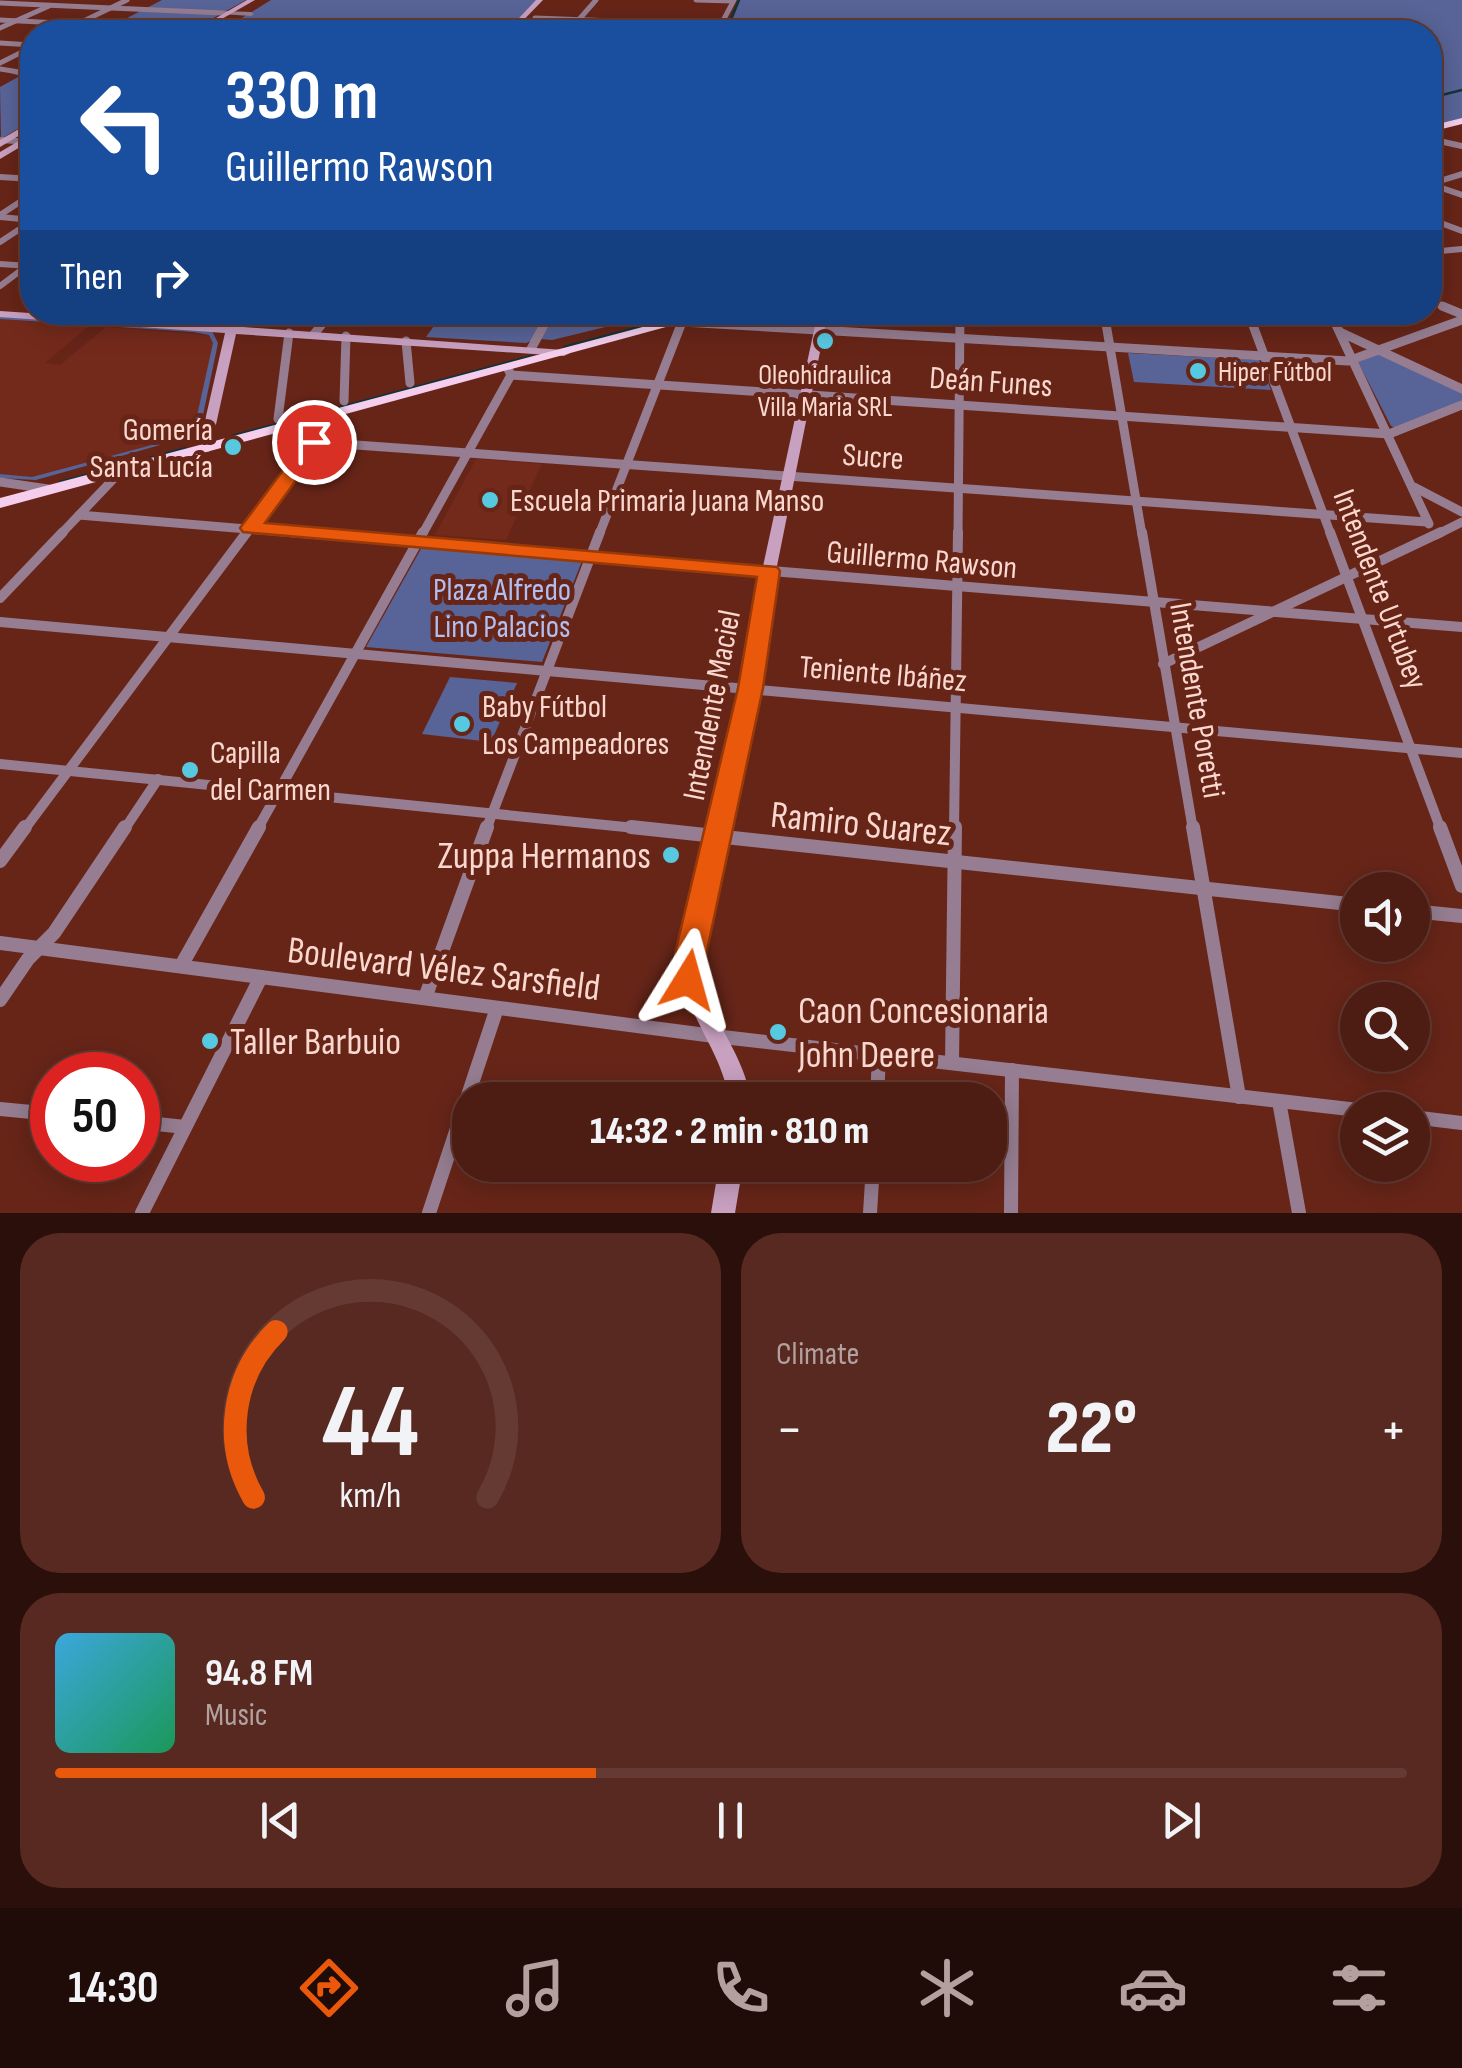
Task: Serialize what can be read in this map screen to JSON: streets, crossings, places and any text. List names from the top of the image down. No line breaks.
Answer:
{"streets":{"main road":["Intendente Maciel"],"street":["Deán Funes","Sucre","Guillermo Rawson","Intendente Urtubey","Teniente Ibáñez","Intendente Poretti","Ramiro Suarez","Boulevard Vélez Sarsfield"]},"crossings":[["Deán Funes","Intendente Urtubey"],["Deán Funes","Intendente Poretti"],["Deán Funes","Intendente Maciel"],["Sucre","Intendente Urtubey"],["Sucre","Intendente Poretti"],["Sucre","Intendente Maciel"],["Guillermo Rawson","Intendente Urtubey"],["Guillermo Rawson","Intendente Poretti"],["Guillermo Rawson","Intendente Maciel"],["Intendente Urtubey","Teniente Ibáñez"],["Teniente Ibáñez","Intendente Poretti"],["Teniente Ibáñez","Intendente Maciel"],["Intendente Poretti","Ramiro Suarez"],["Intendente Poretti","Boulevard Vélez Sarsfield"],["Intendente Maciel","Ramiro Suarez"],["Intendente Maciel","Boulevard Vélez Sarsfield"]],"parks":["Plaza Alfredo Lino Palacios"],"places":["Oleohidraulica Villa Maria SRL","Hiper Fútbol","Gomería Santa Lucía","Escuela Primaria Juana Manso","Baby Fútbol Los Campeadores","Capilla del Carmen","Zuppa Hermanos","Caon Concesionaria John Deere","Taller Barbuio"],"page":{"turn":["330 m","Guillermo Rawson"],"then":"Then","limit":"50","trip":"14:32 · 2 min · 810 m","tile":"Climate","heat":["−","22°","+"],"song":["94.8 FM","Music"],"tabs":"14:30","gauge":["44","km/h"]}}
